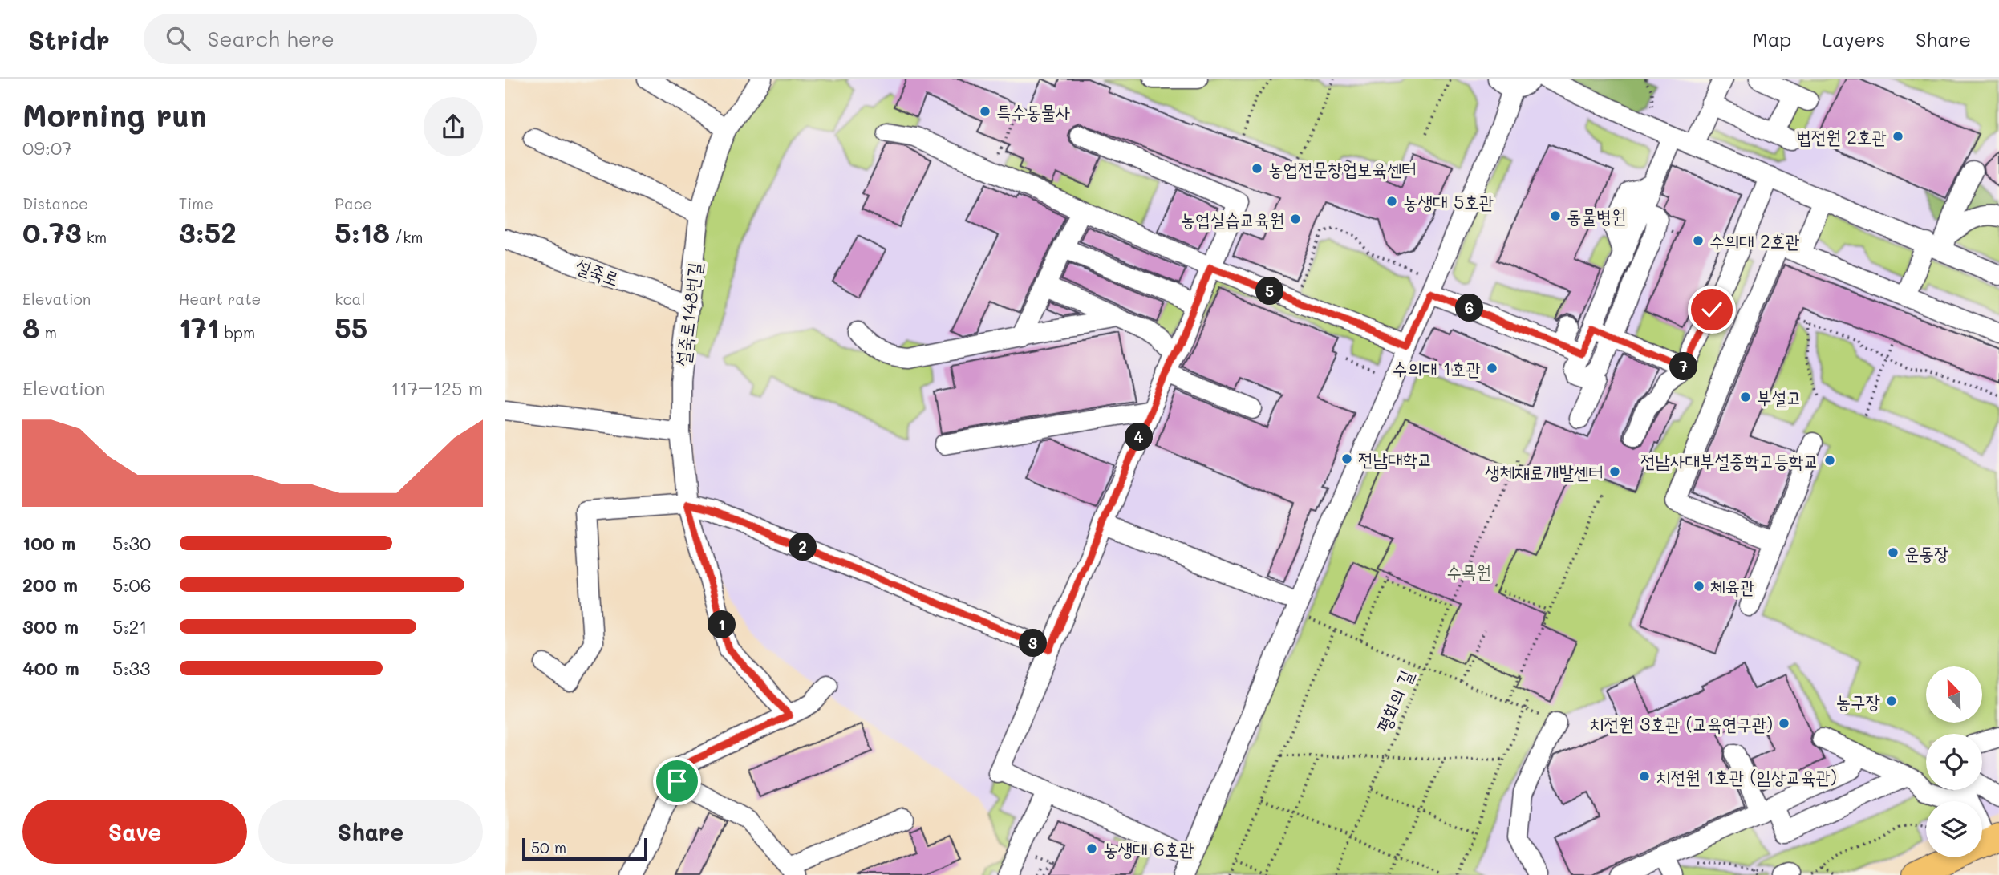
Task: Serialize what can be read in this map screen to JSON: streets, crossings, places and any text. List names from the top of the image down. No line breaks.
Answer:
{"streets":{"street":["설죽로","설죽로148번길"],"path":["평화의 길"]},"crossings":[["설죽로","설죽로148번길"]],"parks":["수목원"],"places":["특수동물사","법전원 2호관","농업전문창업보육센터","농생대 5호관","동물병원","농업실습교육원","수의대 2호관","수의대 1호관","부설고","전남대학교","전남사대부설중학고등학교","생체재료개발센터","운동장","체육관","농구장","치전원 3호관 (교육연구관)","치전원 1호관 (임상교육관)","농생대 6호관"],"scale_bar":"50 m","north":"top left","page":{"header":"Stridr","search":"Search here","nav":["Map","Layers","Share"],"heading":["Morning run","09:07"],"stats":[["Distance","0.73 km"],["Time","3:52"],["Pace","5:18 /km"],["Elevation","8 m"],["Heart rate","171 bpm"],["kcal","55"]],"pins":["5","6","7","4","2","1","3"],"chart":["Elevation","117–125 m"],"list":[{"name":"100 m","note":"5:30"},{"name":"200 m","note":"5:06"},{"name":"300 m","note":"5:21"},{"name":"400 m","note":"5:33"}],"buttons":["Save","Share"],"scale":"50 m"}}
